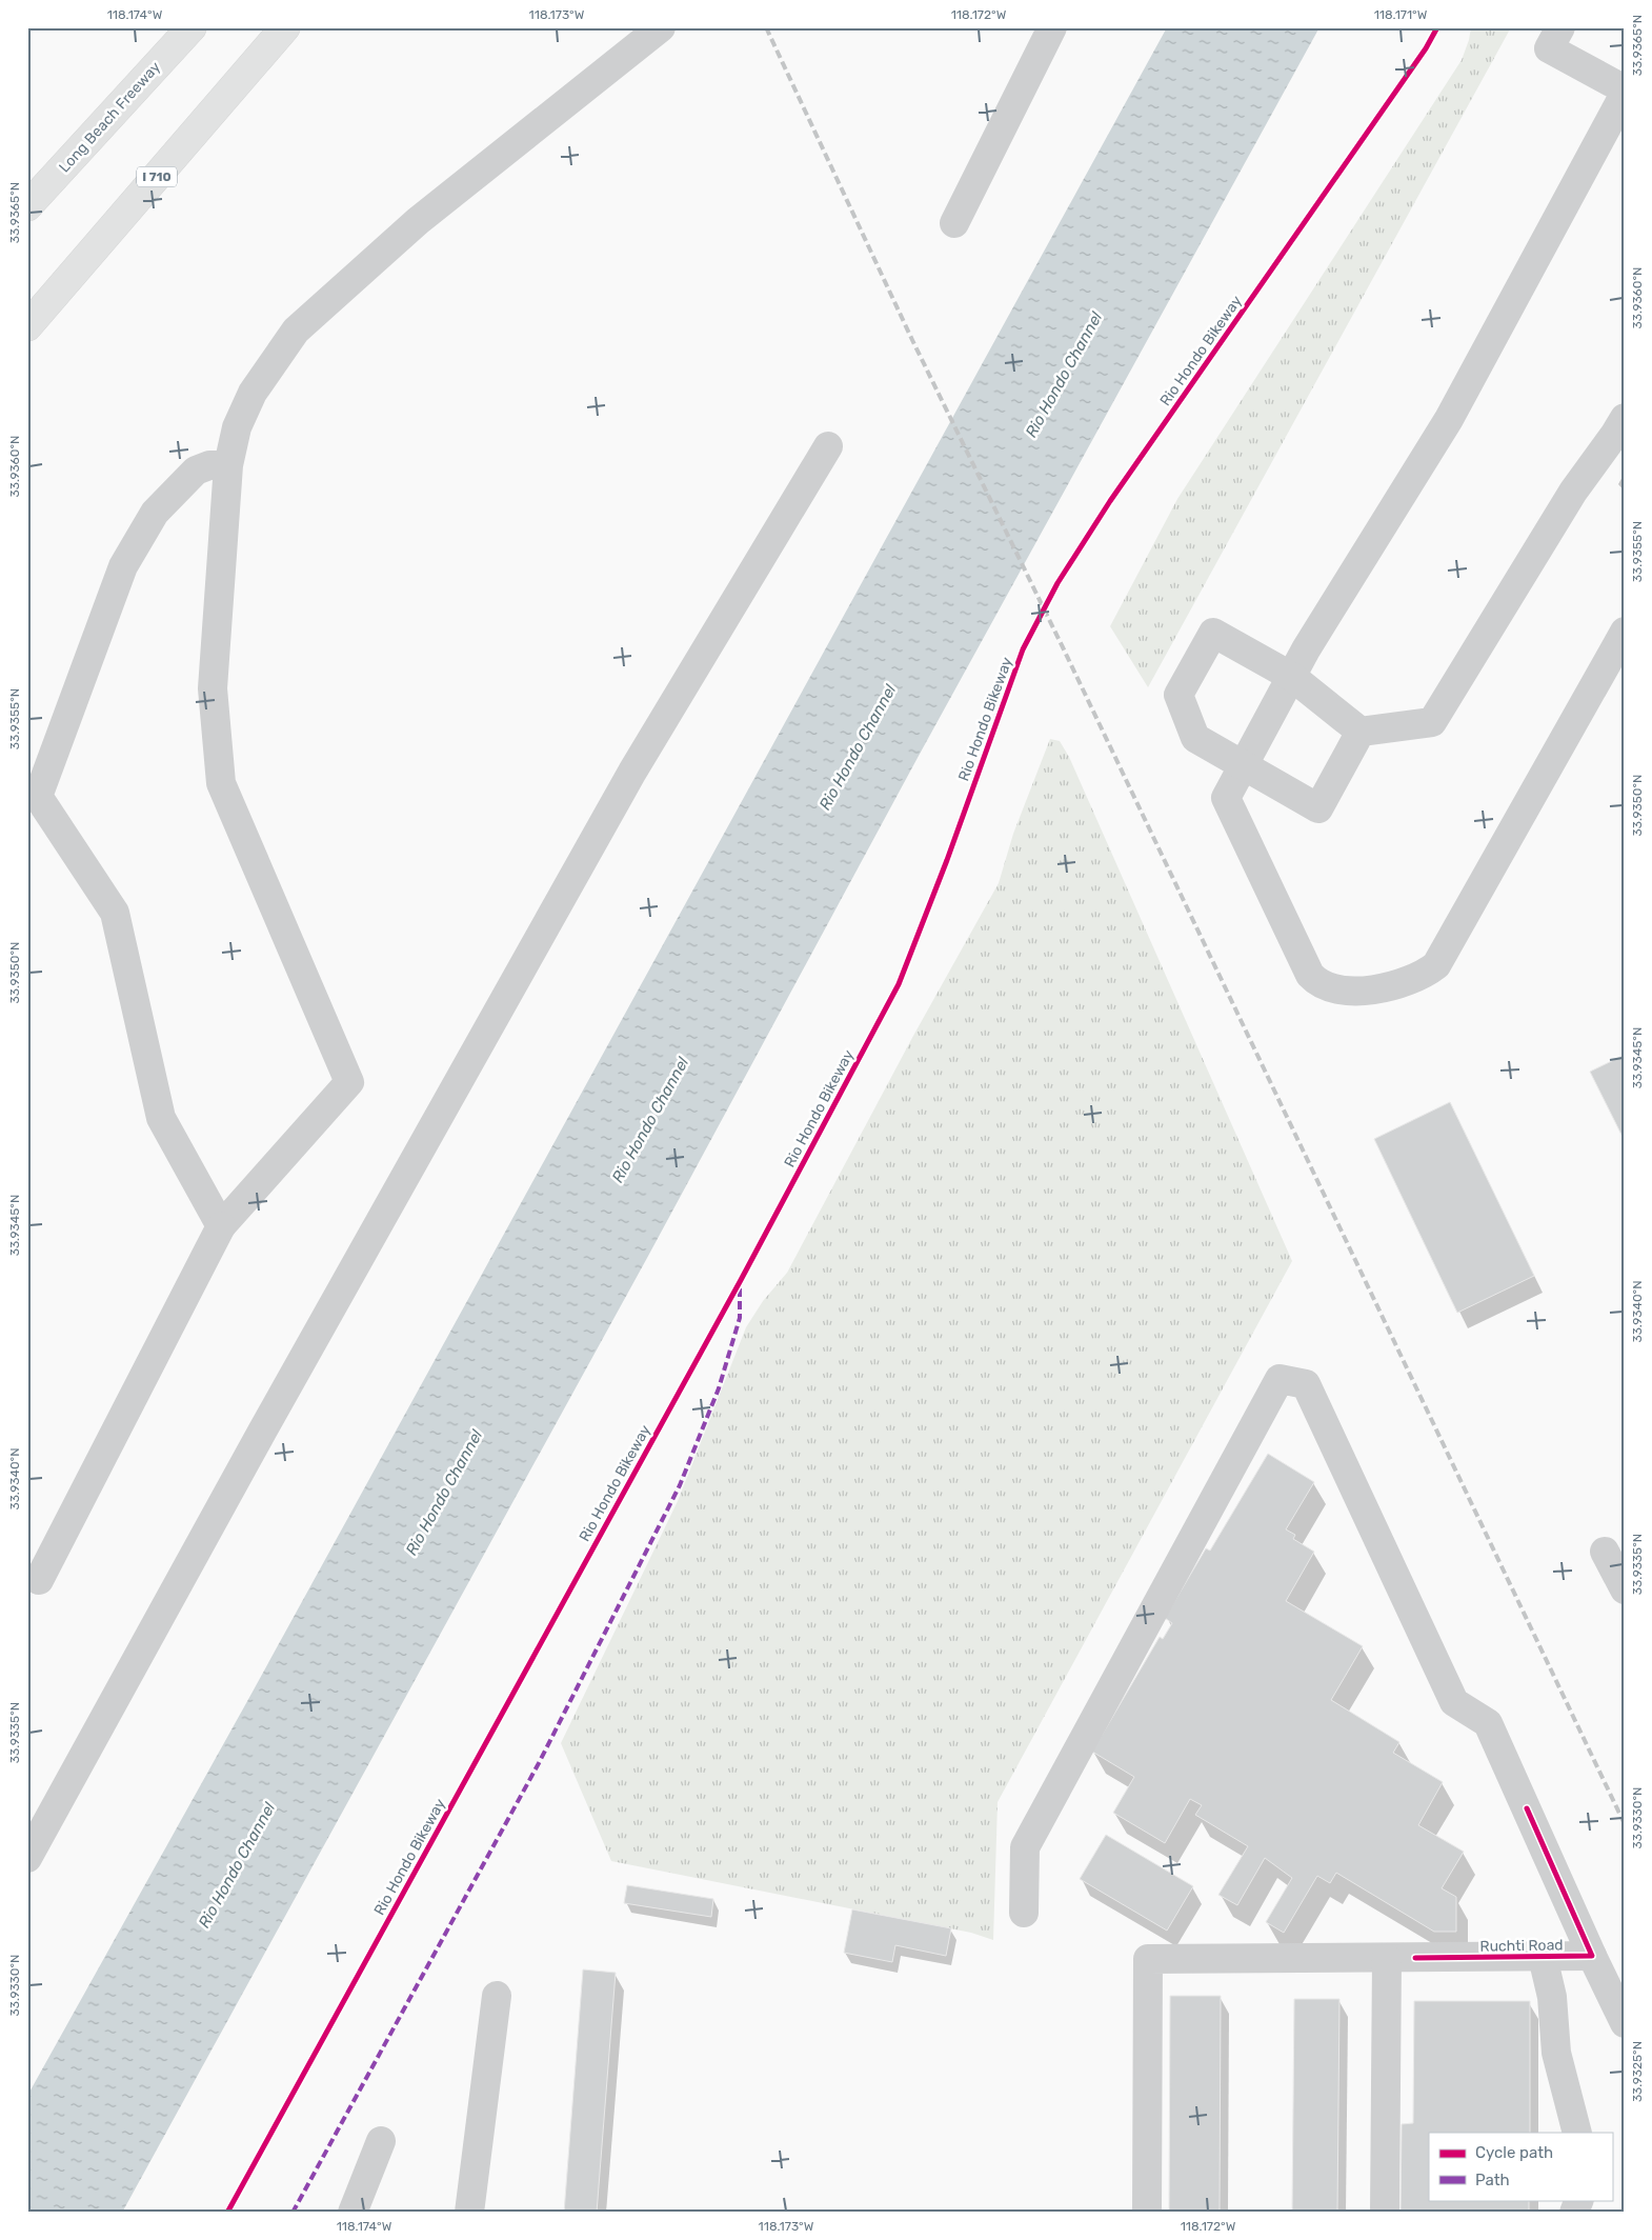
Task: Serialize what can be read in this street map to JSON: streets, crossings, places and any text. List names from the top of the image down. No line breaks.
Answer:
{"streets":{"highway":["Long Beach Freeway","I 710"],"street":["Ruchti Road"],"cycle path":["Rio Hondo Bikeway"]},"water":["Rio Hondo Channel"],"legend":["Cycle path","Path"],"coordinates":["118.174°W","118.173°W","118.172°W","118.171°W","33.9365°N","33.9360°N","33.9355°N","33.9350°N","33.9345°N","33.9340°N","33.9335°N","33.9330°N","33.9325°N"]}
